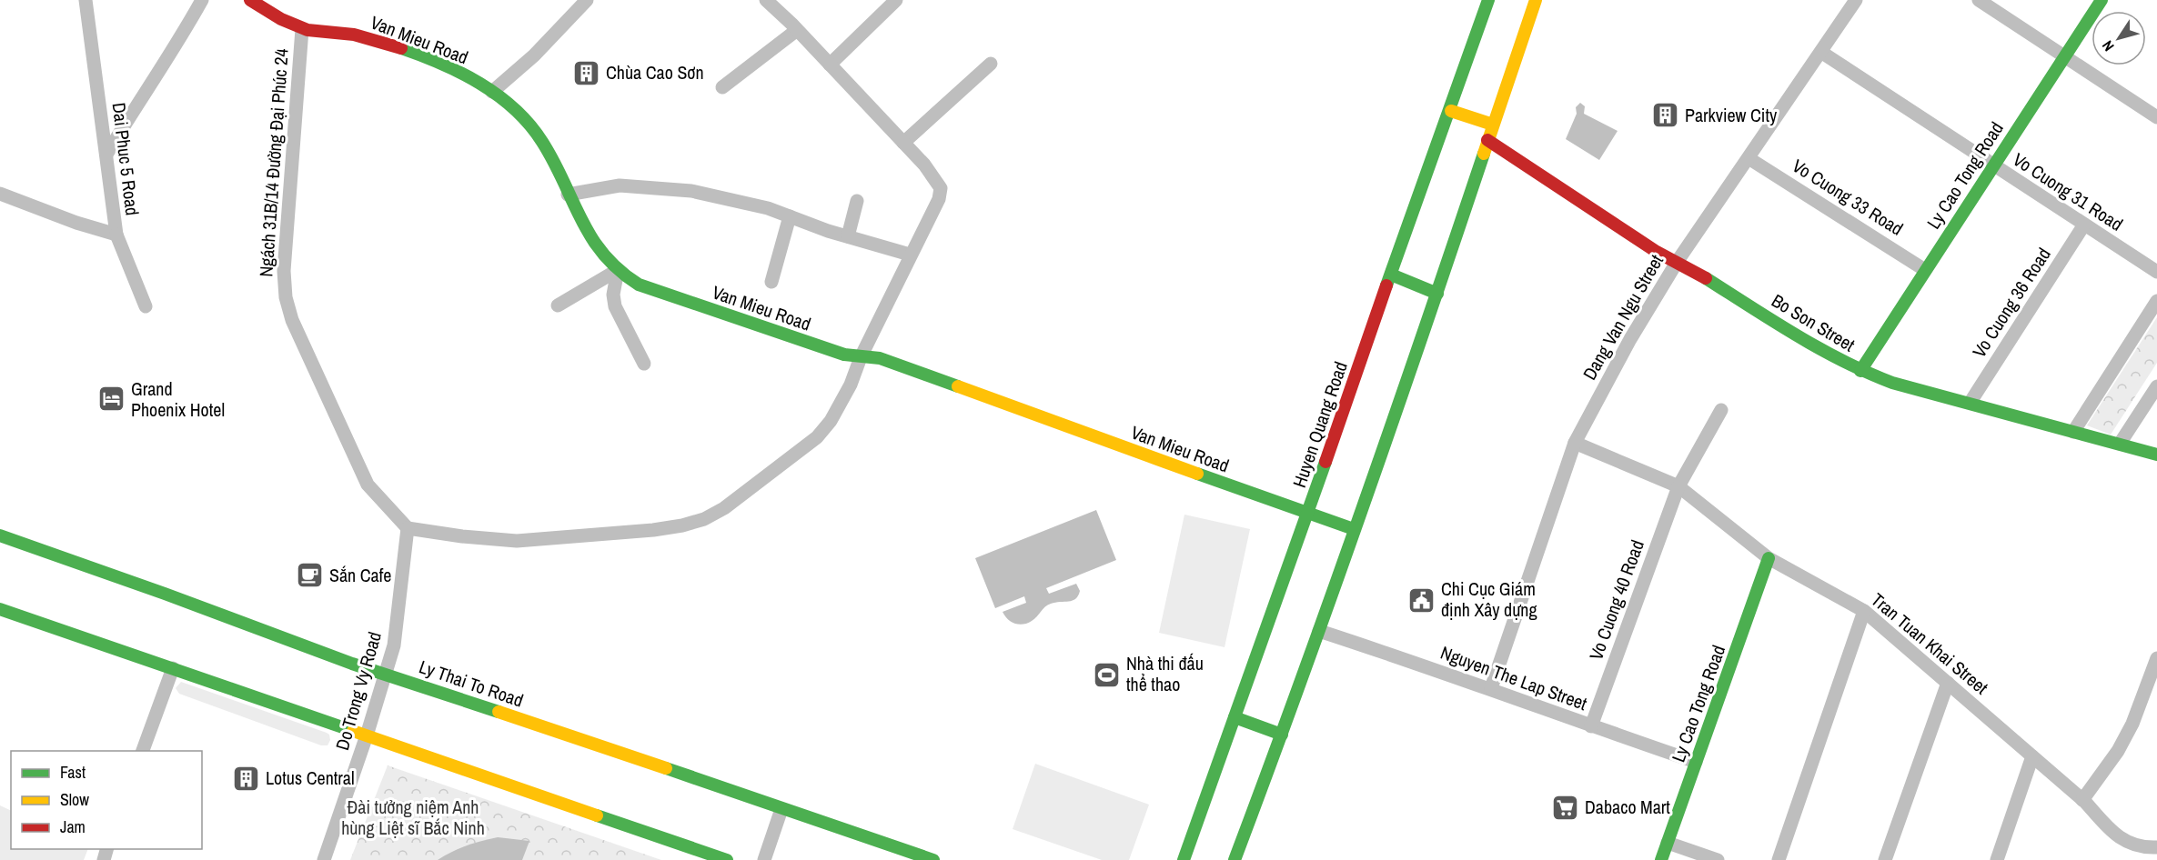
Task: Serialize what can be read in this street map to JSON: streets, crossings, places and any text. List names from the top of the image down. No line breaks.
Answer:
{"streets":{"street":["Van Mieu Road","Dai Phuc 5 Road","Ngách 31B/14 Đường Đại Phúc 24","Ly Cao Tong Road","Vo Cuong 31 Road","Vo Cuong 33 Road","Vo Cuong 36 Road","Dang Van Ngu Street","Bo Son Street","Huyen Quang Road","Vo Cuong 40 Road","Tran Tuan Khai Street","Nguyen The Lap Street","Ly Thai To Road","Do Trong Vy Road"]},"crossings":[["Van Mieu Road","Ngách 31B/14 Đường Đại Phúc 24"],["Van Mieu Road","Huyen Quang Road"],["Ngách 31B/14 Đường Đại Phúc 24","Do Trong Vy Road"],["Ly Cao Tong Road","Vo Cuong 31 Road"],["Ly Cao Tong Road","Vo Cuong 33 Road"],["Ly Cao Tong Road","Bo Son Street"],["Ly Cao Tong Road","Tran Tuan Khai Street"],["Ly Cao Tong Road","Nguyen The Lap Street"],["Vo Cuong 31 Road","Vo Cuong 36 Road"],["Vo Cuong 31 Road","Dang Van Ngu Street"],["Vo Cuong 33 Road","Dang Van Ngu Street"],["Vo Cuong 36 Road","Bo Son Street"],["Dang Van Ngu Street","Bo Son Street"],["Dang Van Ngu Street","Tran Tuan Khai Street"],["Dang Van Ngu Street","Nguyen The Lap Street"],["Vo Cuong 40 Road","Tran Tuan Khai Street"],["Vo Cuong 40 Road","Nguyen The Lap Street"],["Ly Thai To Road","Do Trong Vy Road"]],"parks":["Đài tưởng niệm Anh hùng Liệt sĩ Bắc Ninh"],"places":{"building":["Chùa Cao Sơn","Parkview City","Lotus Central"],"hotel":["Grand Phoenix Hotel"],"cafe":["Sắn Cafe"],"public building":["Chi Cục Giám định Xây dựng"],"sports":["Nhà thi đấu thể thao"],"supermarket":["Dabaco Mart"]},"legend":["Fast","Slow","Jam"],"north":"bottom left"}
